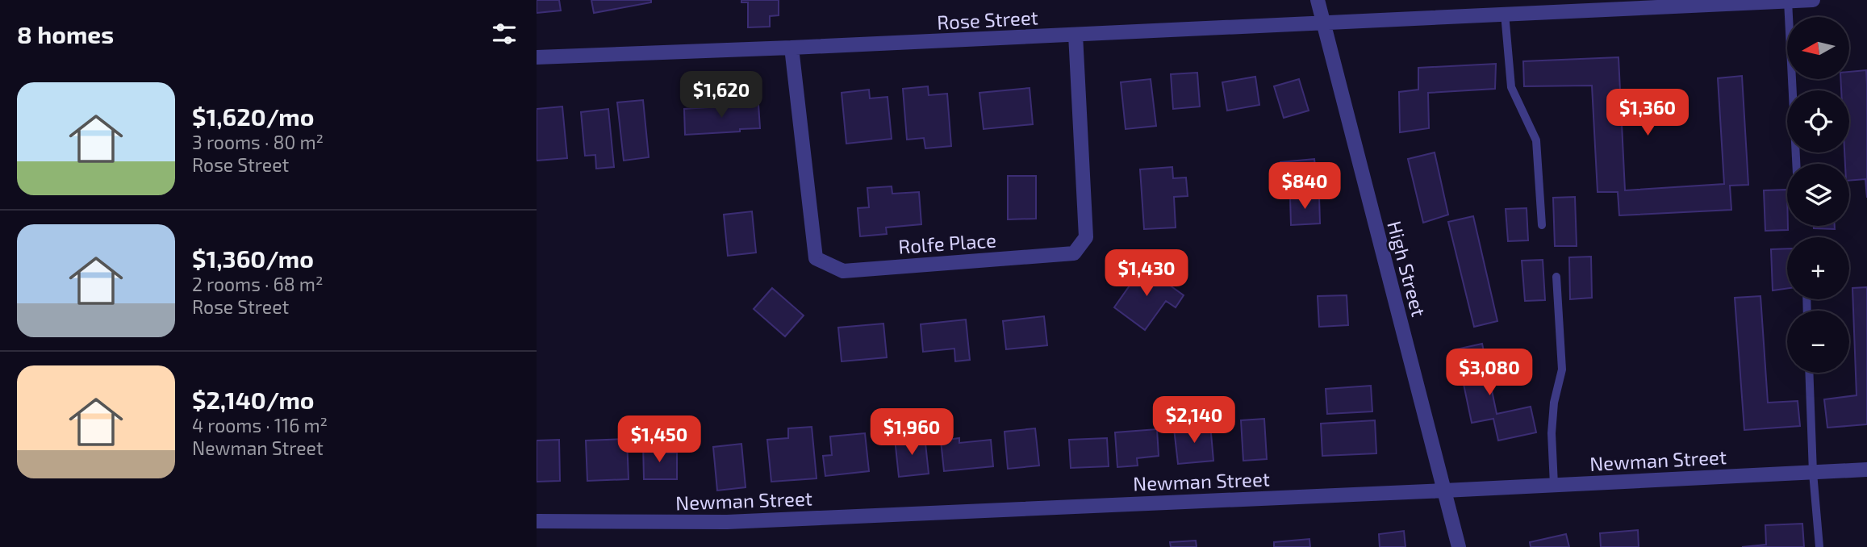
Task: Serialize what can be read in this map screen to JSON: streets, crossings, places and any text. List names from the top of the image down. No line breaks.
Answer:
{"streets":{"street":["Rose Street","Rolfe Place","High Street","Newman Street"]},"crossings":[["Rose Street","Rolfe Place"],["Rose Street","High Street"],["High Street","Newman Street"]],"north":"left","page":{"heading":"8 homes","map_buttons":["+","−"],"list":[{"name":"$1,620/mo","note":"3 rooms · 80 m² · Rose Street"},{"name":"$1,360/mo","note":"2 rooms · 68 m² · Rose Street"},{"name":"$2,140/mo","note":"4 rooms · 116 m² · Newman Street"}],"price":["$1,620","$1,360","$840","$1,430","$3,080","$2,140","$1,960","$1,450"]}}
